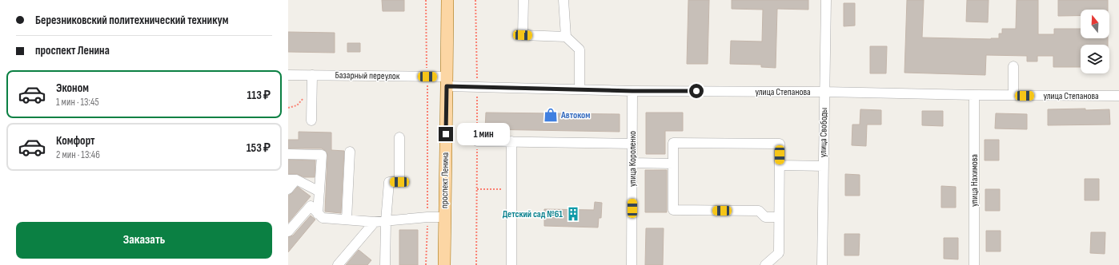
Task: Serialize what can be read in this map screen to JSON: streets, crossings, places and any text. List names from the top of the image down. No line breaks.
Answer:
{"streets":{"main road":["проспект Ленина"],"street":["Базарный переулок","улица Степанова","улица Свободы","улица Короленко","улица Нахимова"]},"crossings":[["Базарный переулок","улица Степанова"],["Базарный переулок","проспект Ленина"],["улица Степанова","улица Свободы"],["улица Степанова","улица Короленко"],["улица Степанова","проспект Ленина"],["улица Степанова","улица Нахимова"]],"places":{"shop":["Автоком"],"building":["Детский сад №61"]},"north":"top","page":{"banner":["Березниковский политехнический техникум","проспект Ленина"],"list":[{"name":"Эконом","note":"1 мин · 13:45","value":"113 ₽"},{"name":"Комфорт","note":"2 мин · 13:46","value":"153 ₽"}],"bubble":"1 мин","buttons":"Заказать"}}
